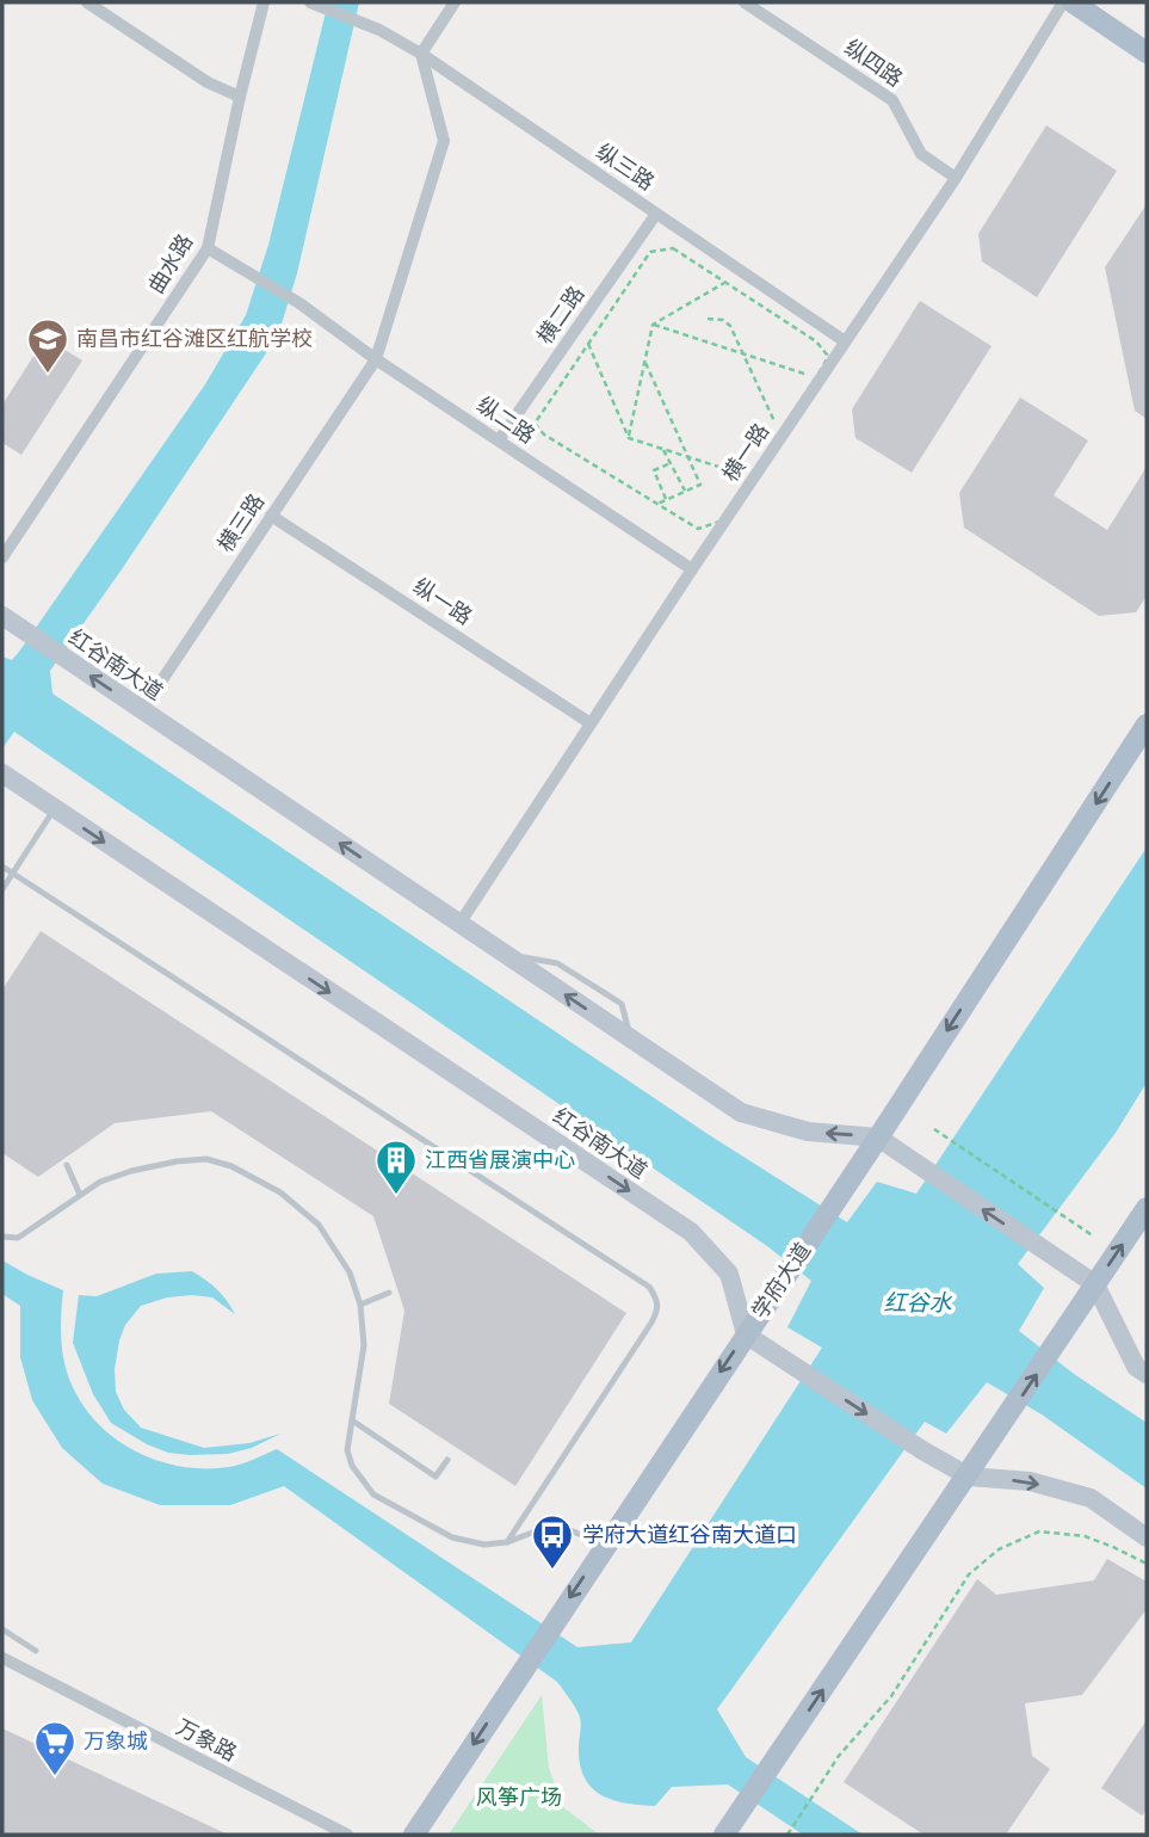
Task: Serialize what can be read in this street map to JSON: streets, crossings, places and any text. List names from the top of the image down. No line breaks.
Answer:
{"streets":{"main road":["红谷南大道","学府大道"],"street":["纵四路","纵三路","曲水路","横二路","纵二路","横一路","横三路","纵一路","万象路"]},"crossings":[["纵四路","横一路"],["纵三路","横二路"],["纵三路","横一路"],["纵三路","横三路"],["曲水路","纵二路"],["横二路","纵二路"],["纵二路","横一路"],["纵二路","横三路"],["横一路","纵一路"],["横一路","红谷南大道"],["横三路","纵一路"],["横三路","红谷南大道"],["红谷南大道","学府大道"]],"one_way":["学府大道"],"water":["红谷水"],"parks":["风筝广场"],"places":{"school or university":["南昌市红谷滩区红航学校"],"building":["江西省展演中心"],"bus stop":["学府大道红谷南大道口"],"supermarket":["万象城"]}}
